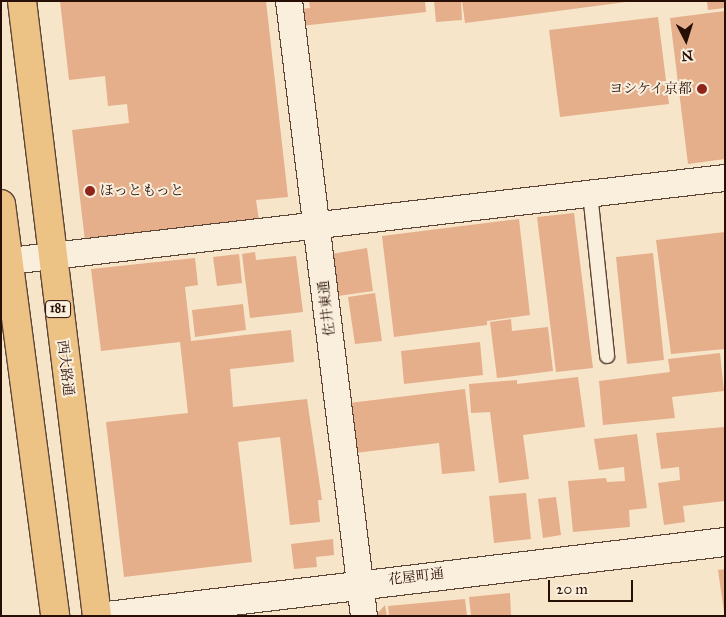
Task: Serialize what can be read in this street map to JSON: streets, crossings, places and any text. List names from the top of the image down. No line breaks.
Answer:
{"streets":{"main road":["181","西大路通"],"street":["佐井東通","花屋町通"]},"crossings":[["佐井東通","花屋町通"]],"places":["ヨシケイ京都","ほっともっと"],"scale_bar":"20 m","north":"bottom"}
